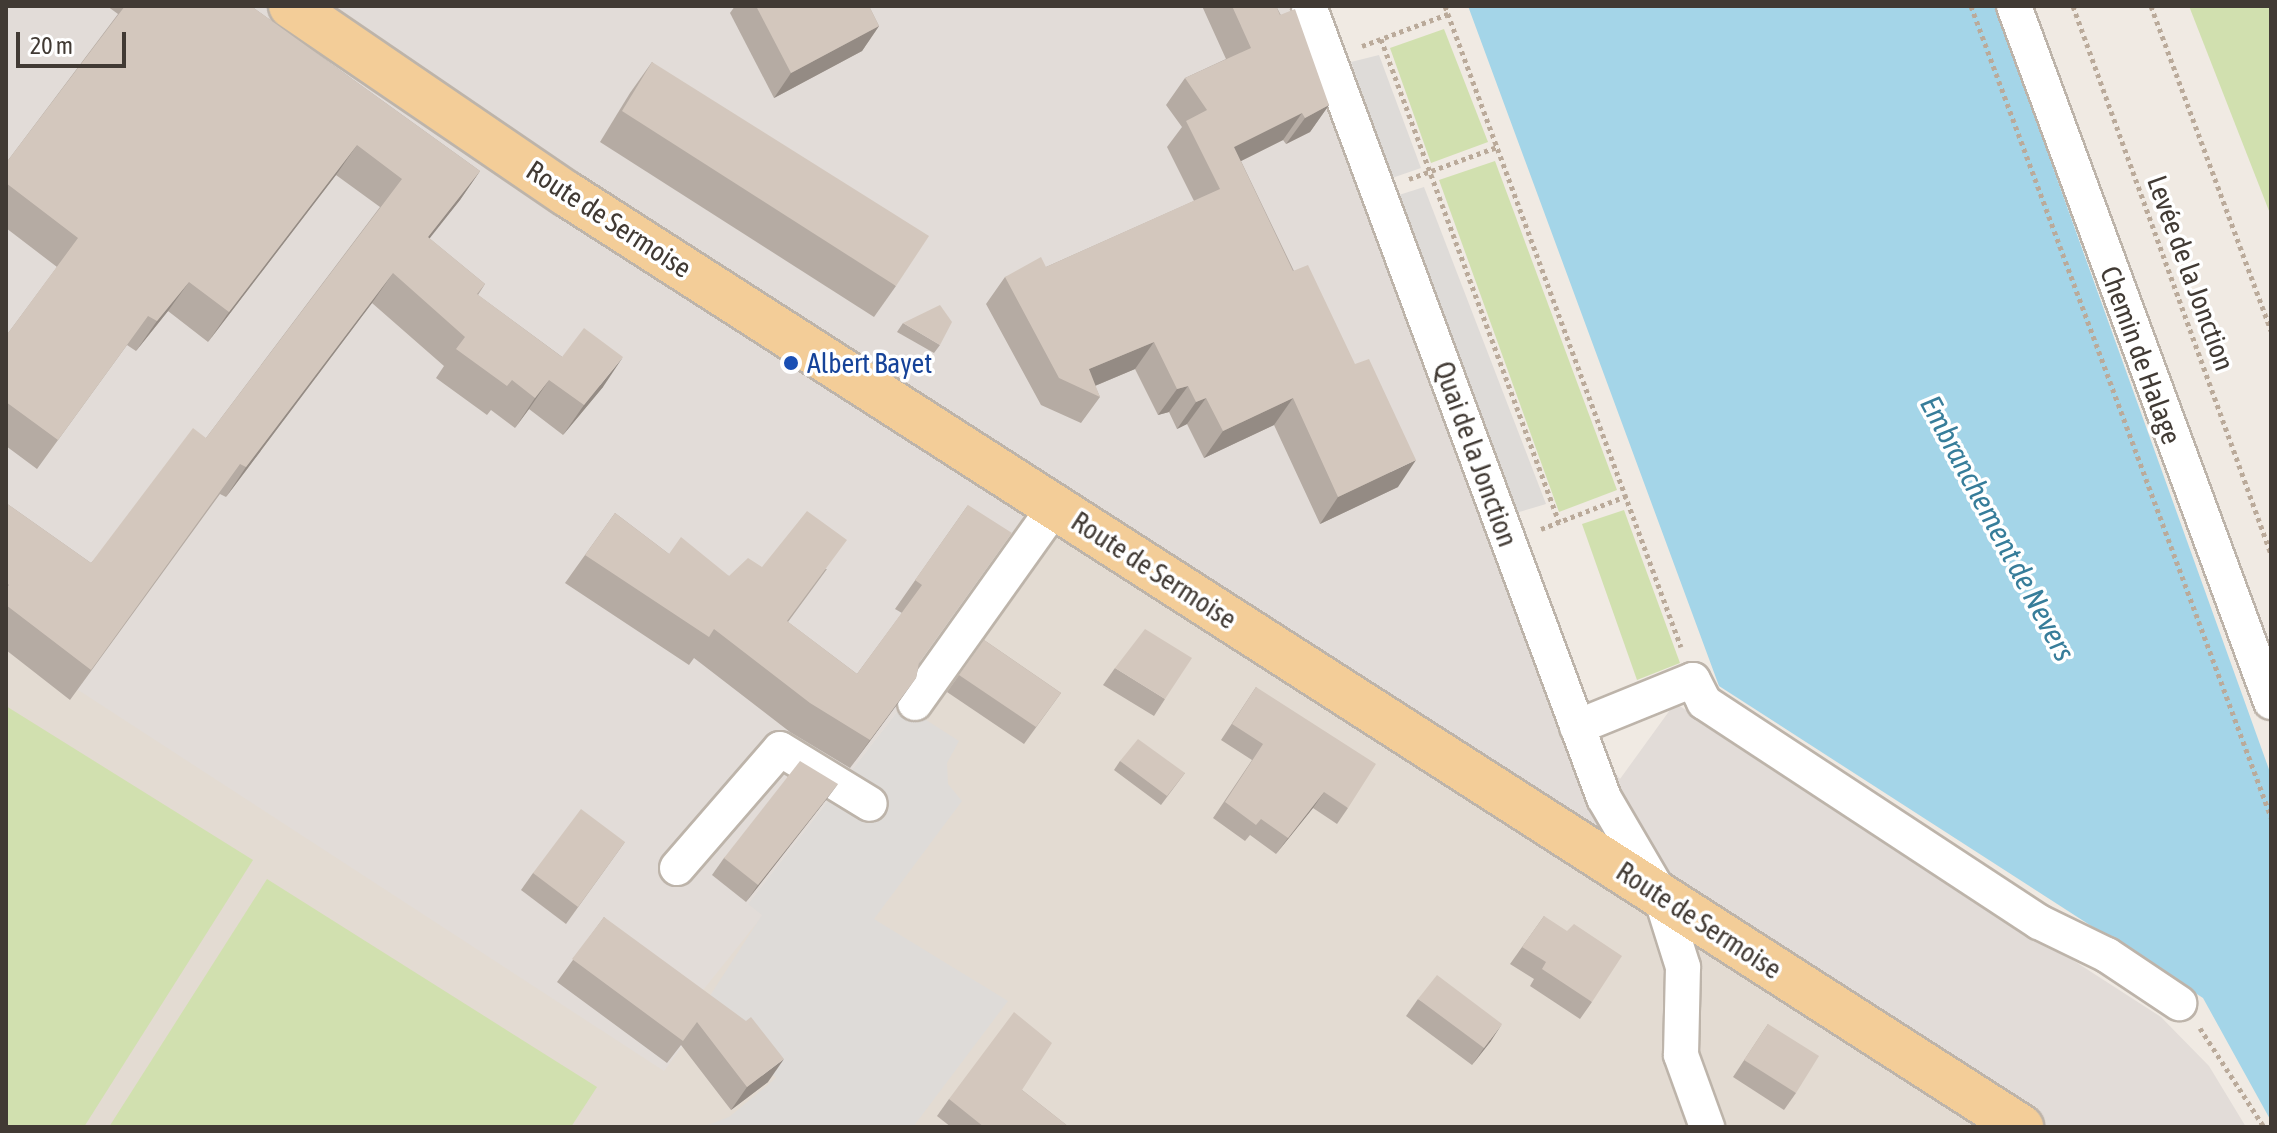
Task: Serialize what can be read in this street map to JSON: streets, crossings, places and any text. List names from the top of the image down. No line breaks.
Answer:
{"streets":{"main road":["Route de Sermoise"],"street":["Chemin de Halage","Quai de la Jonction"],"path":["Levée de la Jonction"]},"crossings":[["Route de Sermoise","Quai de la Jonction"]],"water":["Embranchement de Nevers"],"places":["Albert Bayet"],"scale_bar":"20 m"}
